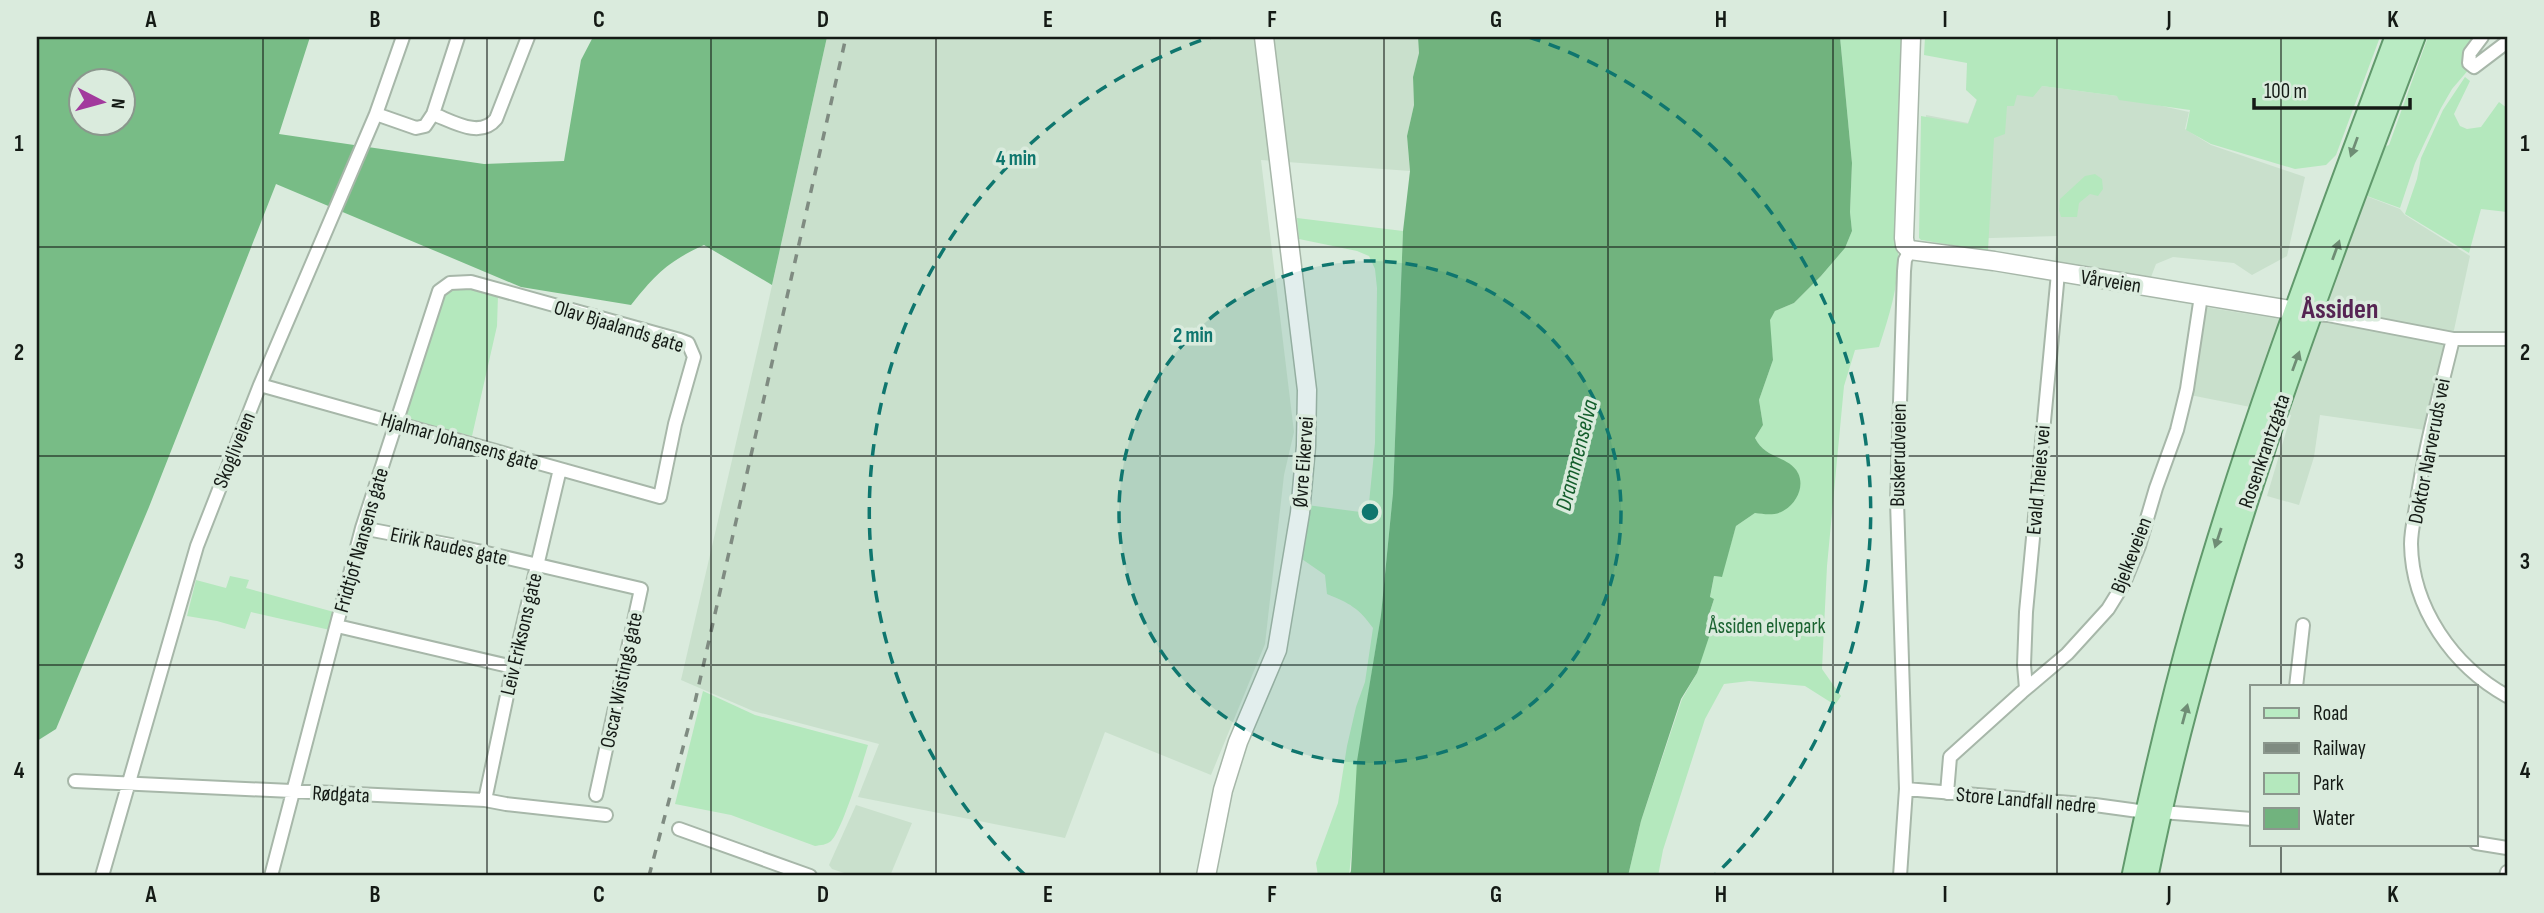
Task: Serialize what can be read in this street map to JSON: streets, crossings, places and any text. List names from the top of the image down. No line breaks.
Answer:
{"streets":{"main road":["Vårveien","Rosenkrantzgata","Buskerudveien","Øvre Eikervei"],"street":["Olav Bjaalands gate","Hjalmar Johansens gate","Skogliveien","Doktor Narveruds vei","Evald Theies vei","Fridtjof Nansens gate","Eirik Raudes gate","Bjelkeveien","Leiv Eriksons gate","Oscar Wistings gate","Rødgata","Store Landfall nedre"]},"crossings":[["Vårveien","Rosenkrantzgata"],["Vårveien","Doktor Narveruds vei"],["Vårveien","Buskerudveien"],["Vårveien","Evald Theies vei"],["Vårveien","Bjelkeveien"],["Olav Bjaalands gate","Hjalmar Johansens gate"],["Olav Bjaalands gate","Fridtjof Nansens gate"],["Hjalmar Johansens gate","Skogliveien"],["Hjalmar Johansens gate","Fridtjof Nansens gate"],["Hjalmar Johansens gate","Leiv Eriksons gate"],["Skogliveien","Rødgata"],["Rosenkrantzgata","Store Landfall nedre"],["Buskerudveien","Store Landfall nedre"],["Evald Theies vei","Bjelkeveien"],["Fridtjof Nansens gate","Eirik Raudes gate"],["Fridtjof Nansens gate","Rødgata"],["Eirik Raudes gate","Leiv Eriksons gate"],["Eirik Raudes gate","Oscar Wistings gate"],["Bjelkeveien","Store Landfall nedre"],["Leiv Eriksons gate","Oscar Wistings gate"],["Leiv Eriksons gate","Rødgata"]],"districts":["Åssiden"],"water":["Drammenselva"],"parks":["Åssiden elvepark"],"legend":["Road","Railway","Park","Water"],"scale_bar":"100 m","north":"right","grid":{"columns":["A","B","C","D","E","F","G","H","I","J","K"],"rows":["1","2","3","4"]},"rings":["4 min","2 min"]}
